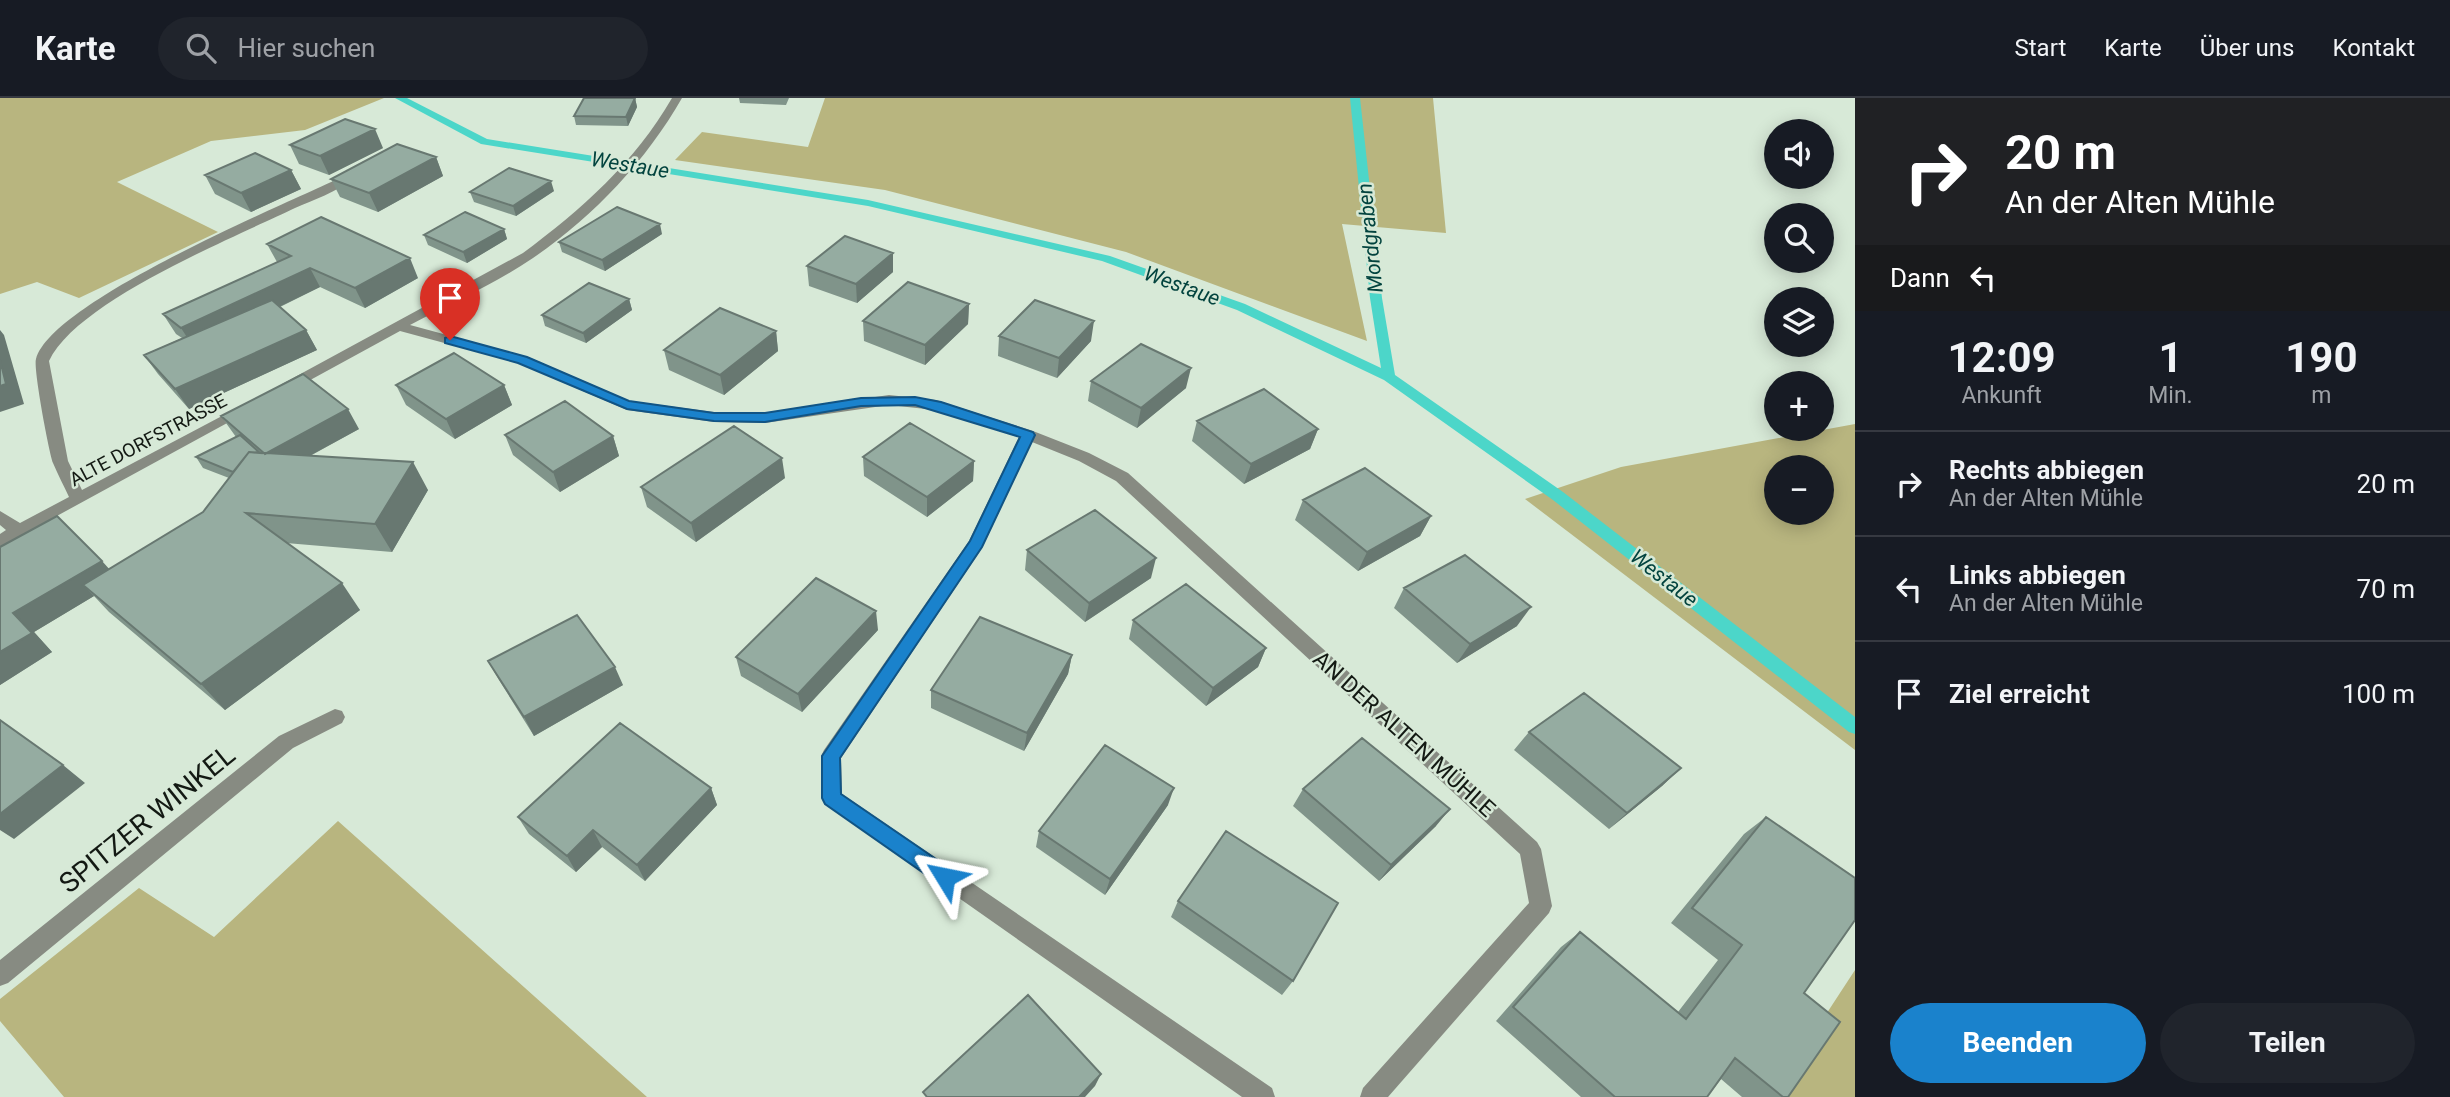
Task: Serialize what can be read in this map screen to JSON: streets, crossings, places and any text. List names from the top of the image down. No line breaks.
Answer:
{"streets":{"street":["ALTE DORFSTRASSE","AN DER ALTEN MÜHLE","SPITZER WINKEL"]},"crossings":[["ALTE DORFSTRASSE","AN DER ALTEN MÜHLE"]],"water":["Westaue","Mordgraben"],"page":{"header":"Karte","search":"Hier suchen","nav":["Start","Karte","Über uns","Kontakt"],"turn":["20 m","An der Alten Mühle"],"map_buttons":["+","−"],"then":"Dann","eta":["12:09","Ankunft","1","Min.","190","m"],"list":[{"name":"Rechts abbiegen","note":"An der Alten Mühle","value":"20 m"},{"name":"Links abbiegen","note":"An der Alten Mühle","value":"70 m"},{"name":"Ziel erreicht","value":"100 m"}],"buttons":["Beenden","Teilen"]}}
